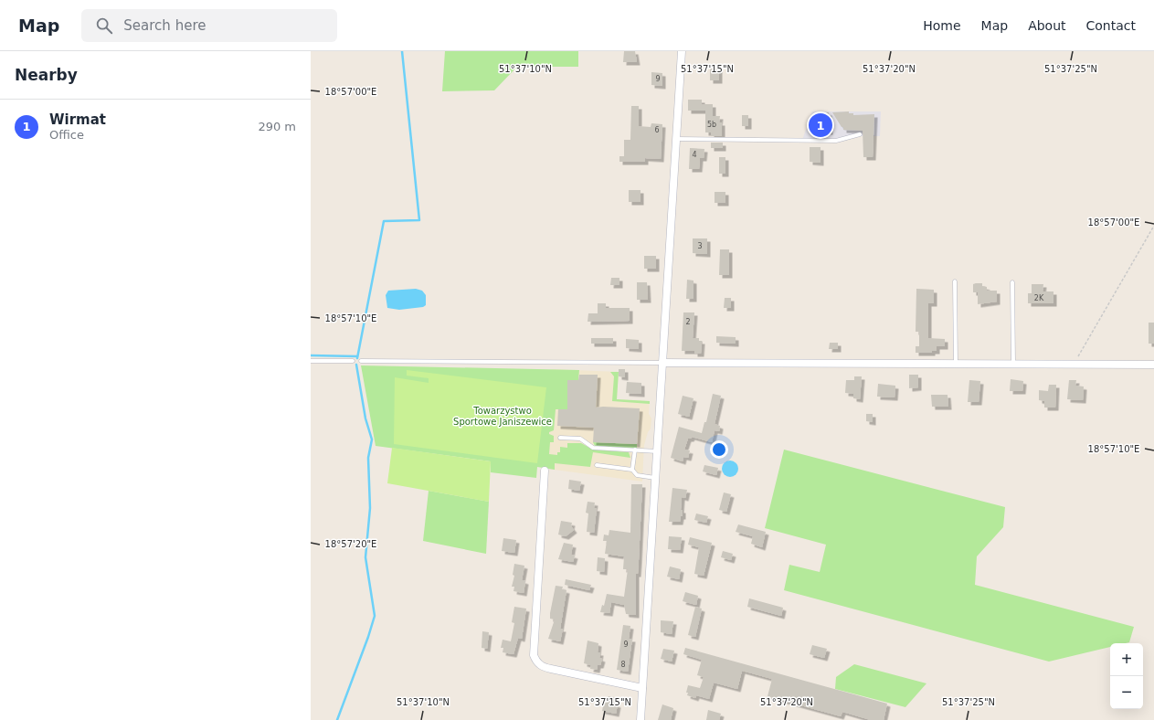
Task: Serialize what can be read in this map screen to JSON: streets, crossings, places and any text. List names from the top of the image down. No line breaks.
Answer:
{"parks":["Towarzystwo Sportowe Janiszewice"],"house_numbers":["9","5b","6","4","3","2K","2","9","8"],"page":{"header":"Map","search":"Search here","nav":["Home","Map","About","Contact"],"heading":"Nearby","list":[{"mark":"1","name":"Wirmat","note":"Office","value":"290 m"}],"pins":"1","map_buttons":["+","−"]},"coordinates":["51°37'10\"N","51°37'15\"N","51°37'20\"N","51°37'25\"N","18°57'00\"E","18°57'10\"E","18°57'20\"E"]}
